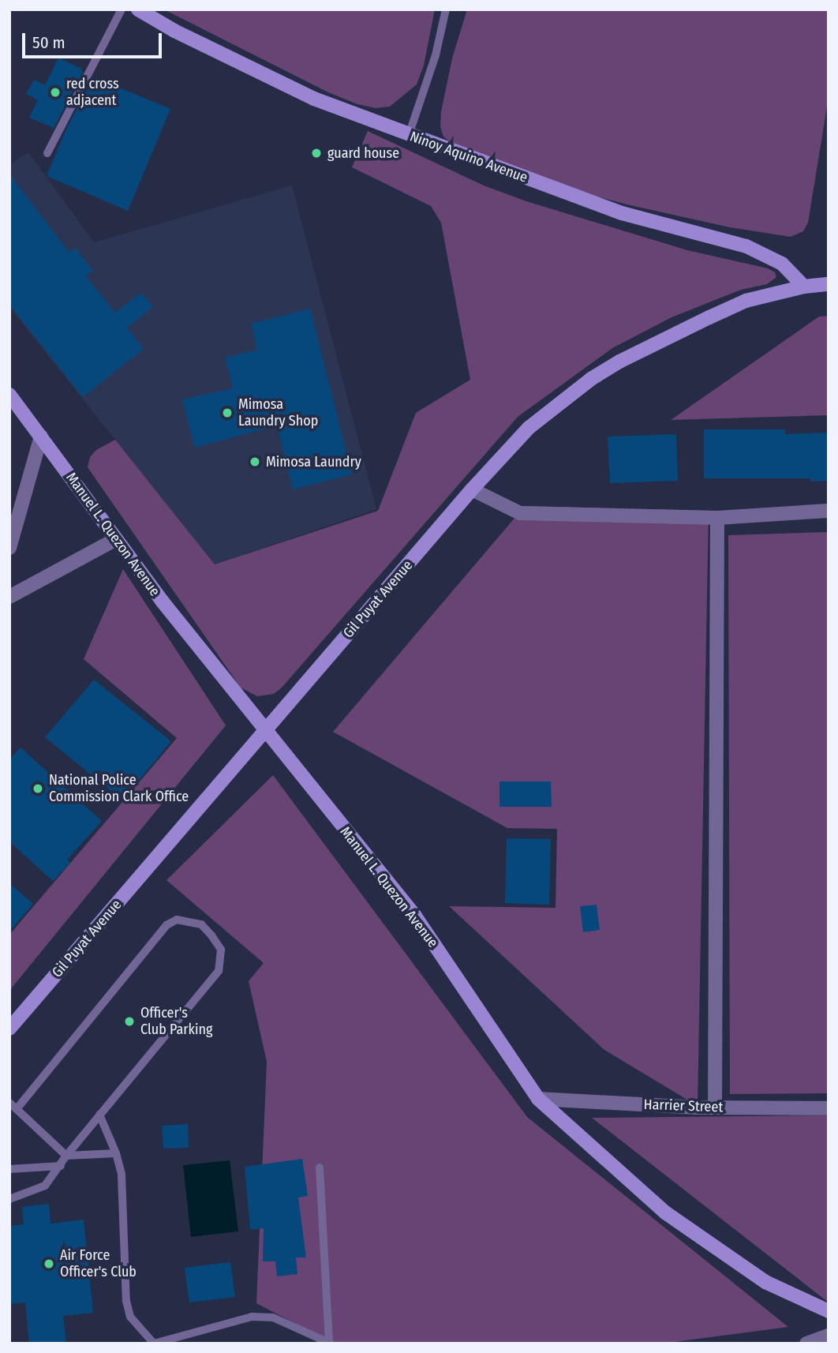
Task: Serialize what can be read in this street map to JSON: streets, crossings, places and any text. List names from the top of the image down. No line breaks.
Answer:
{"streets":{"street":["Ninoy Aquino Avenue","Manuel L. Quezon Avenue","Gil Puyat Avenue","Harrier Street"]},"crossings":[["Ninoy Aquino Avenue","Gil Puyat Avenue"],["Manuel L. Quezon Avenue","Gil Puyat Avenue"],["Manuel L. Quezon Avenue","Harrier Street"]],"places":["red cross adjacent","guard house","Mimosa Laundry Shop","Mimosa Laundry","National Police Commission Clark Office","Officer's Club Parking","Air Force Officer's Club"],"scale_bar":"50 m"}
